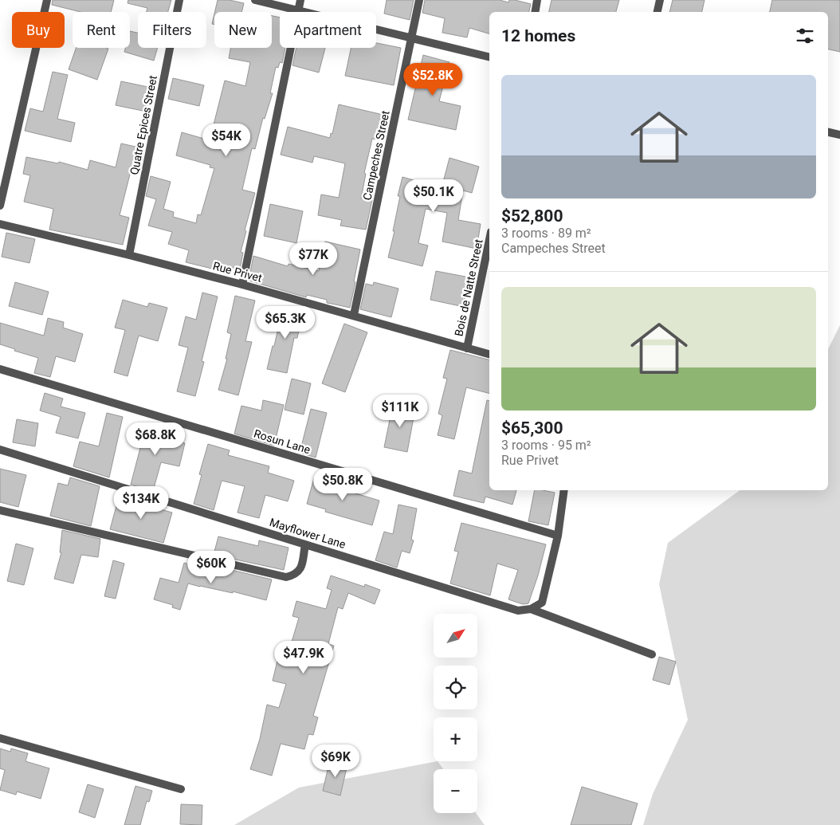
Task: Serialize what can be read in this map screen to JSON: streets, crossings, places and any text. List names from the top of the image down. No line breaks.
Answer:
{"streets":{"street":["Quatre Epices Street","Campeches Street","Rue Privet","Bois de Natte Street","Rosun Lane","Mayflower Lane"]},"crossings":[["Quatre Epices Street","Rue Privet"],["Campeches Street","Rue Privet"],["Rue Privet","Bois de Natte Street"]],"north":"top right","page":{"chip":["Buy","Rent","Filters","New","Apartment"],"heading":"12 homes","list":[{"name":"$52,800","note":"3 rooms · 89 m² · Campeches Street"},{"name":"$65,300","note":"3 rooms · 95 m² · Rue Privet"}],"price":["$52.8K","$54K","$50.1K","$77K","$65.3K","$111K","$68.8K","$50.8K","$134K","$60K","$47.9K","$69K"],"map_buttons":["+","−"]}}
